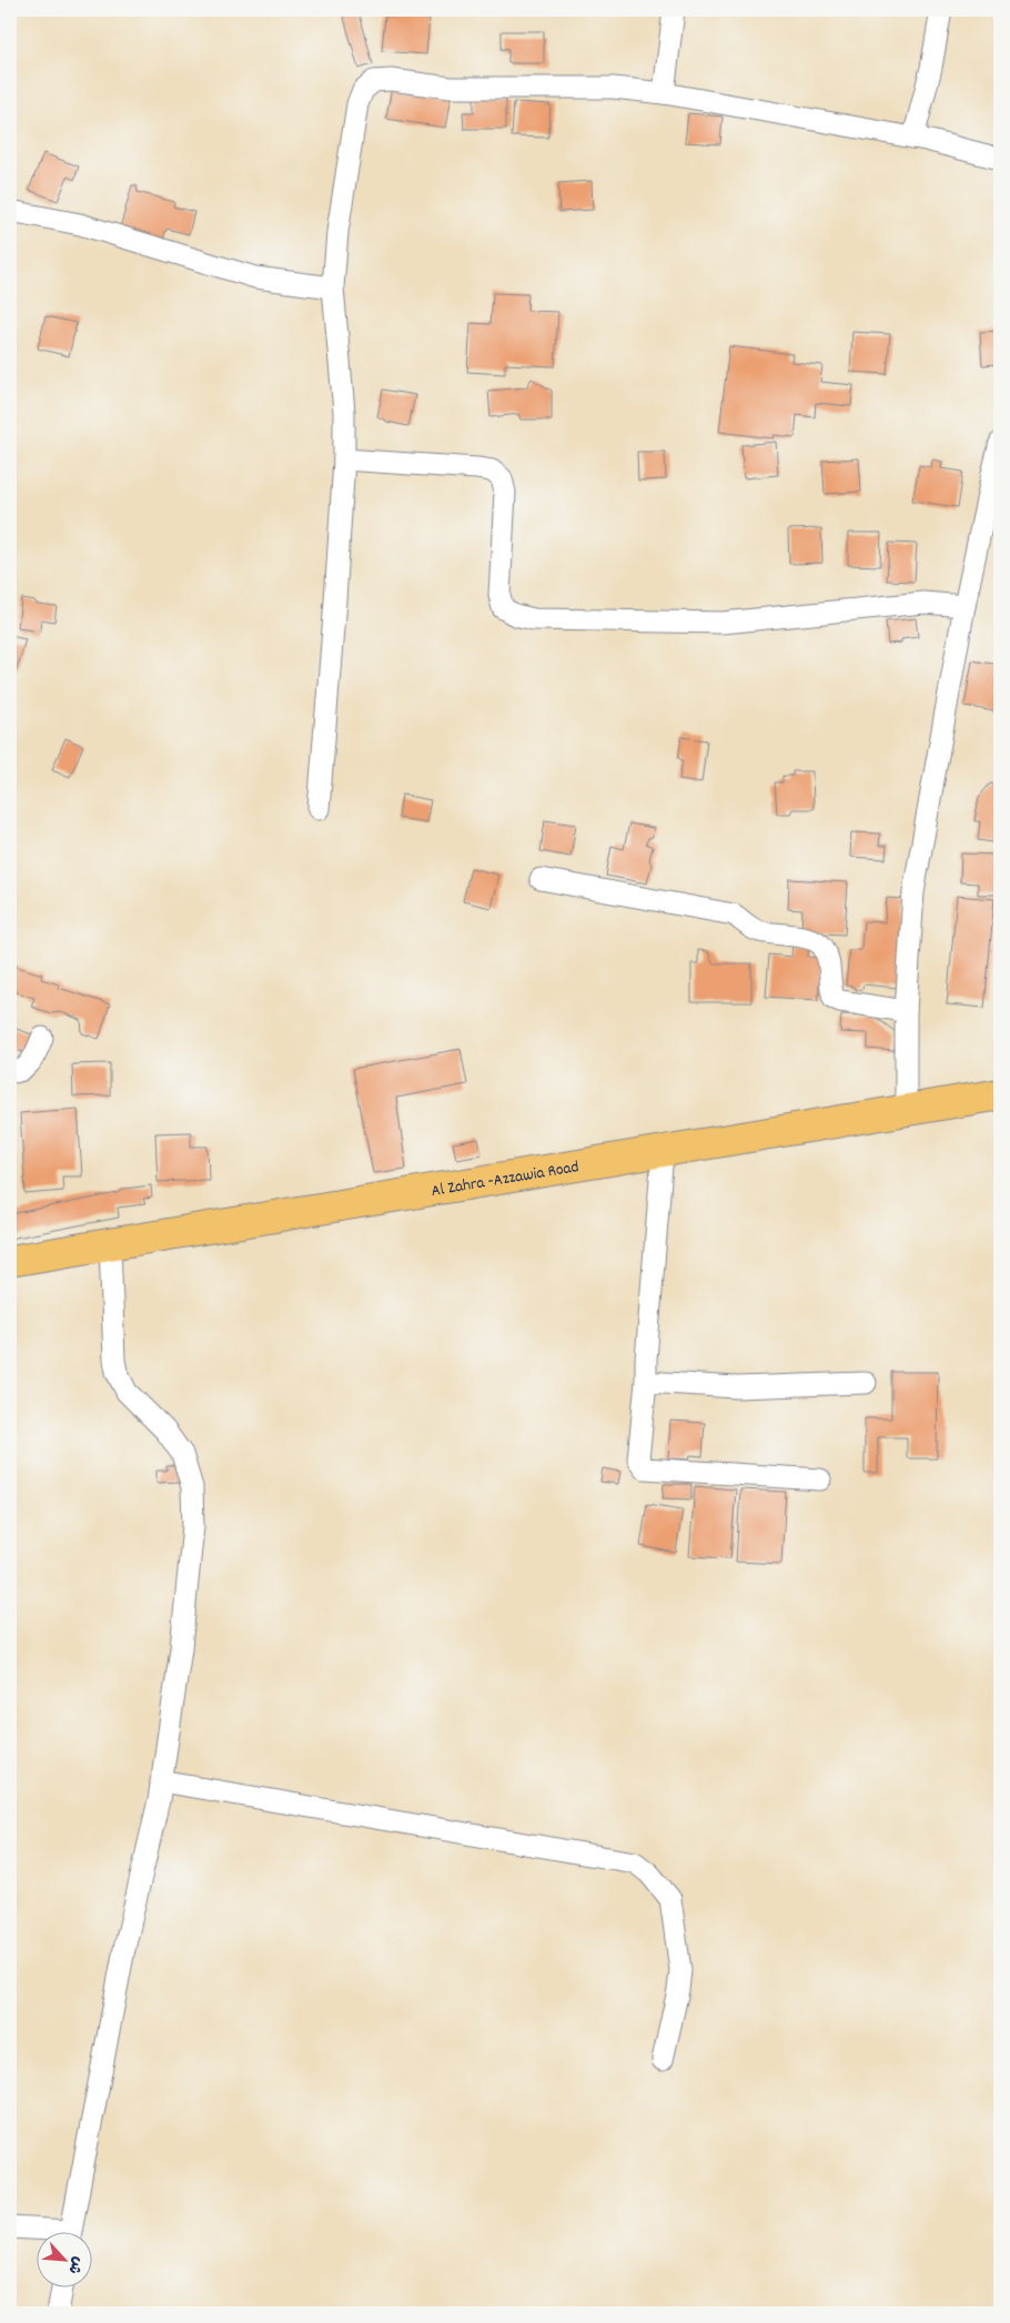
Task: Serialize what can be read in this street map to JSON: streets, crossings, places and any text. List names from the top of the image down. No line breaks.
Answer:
{"streets":{"main road":["Al Zahra -Azzawia Road"]},"north":"bottom right"}
